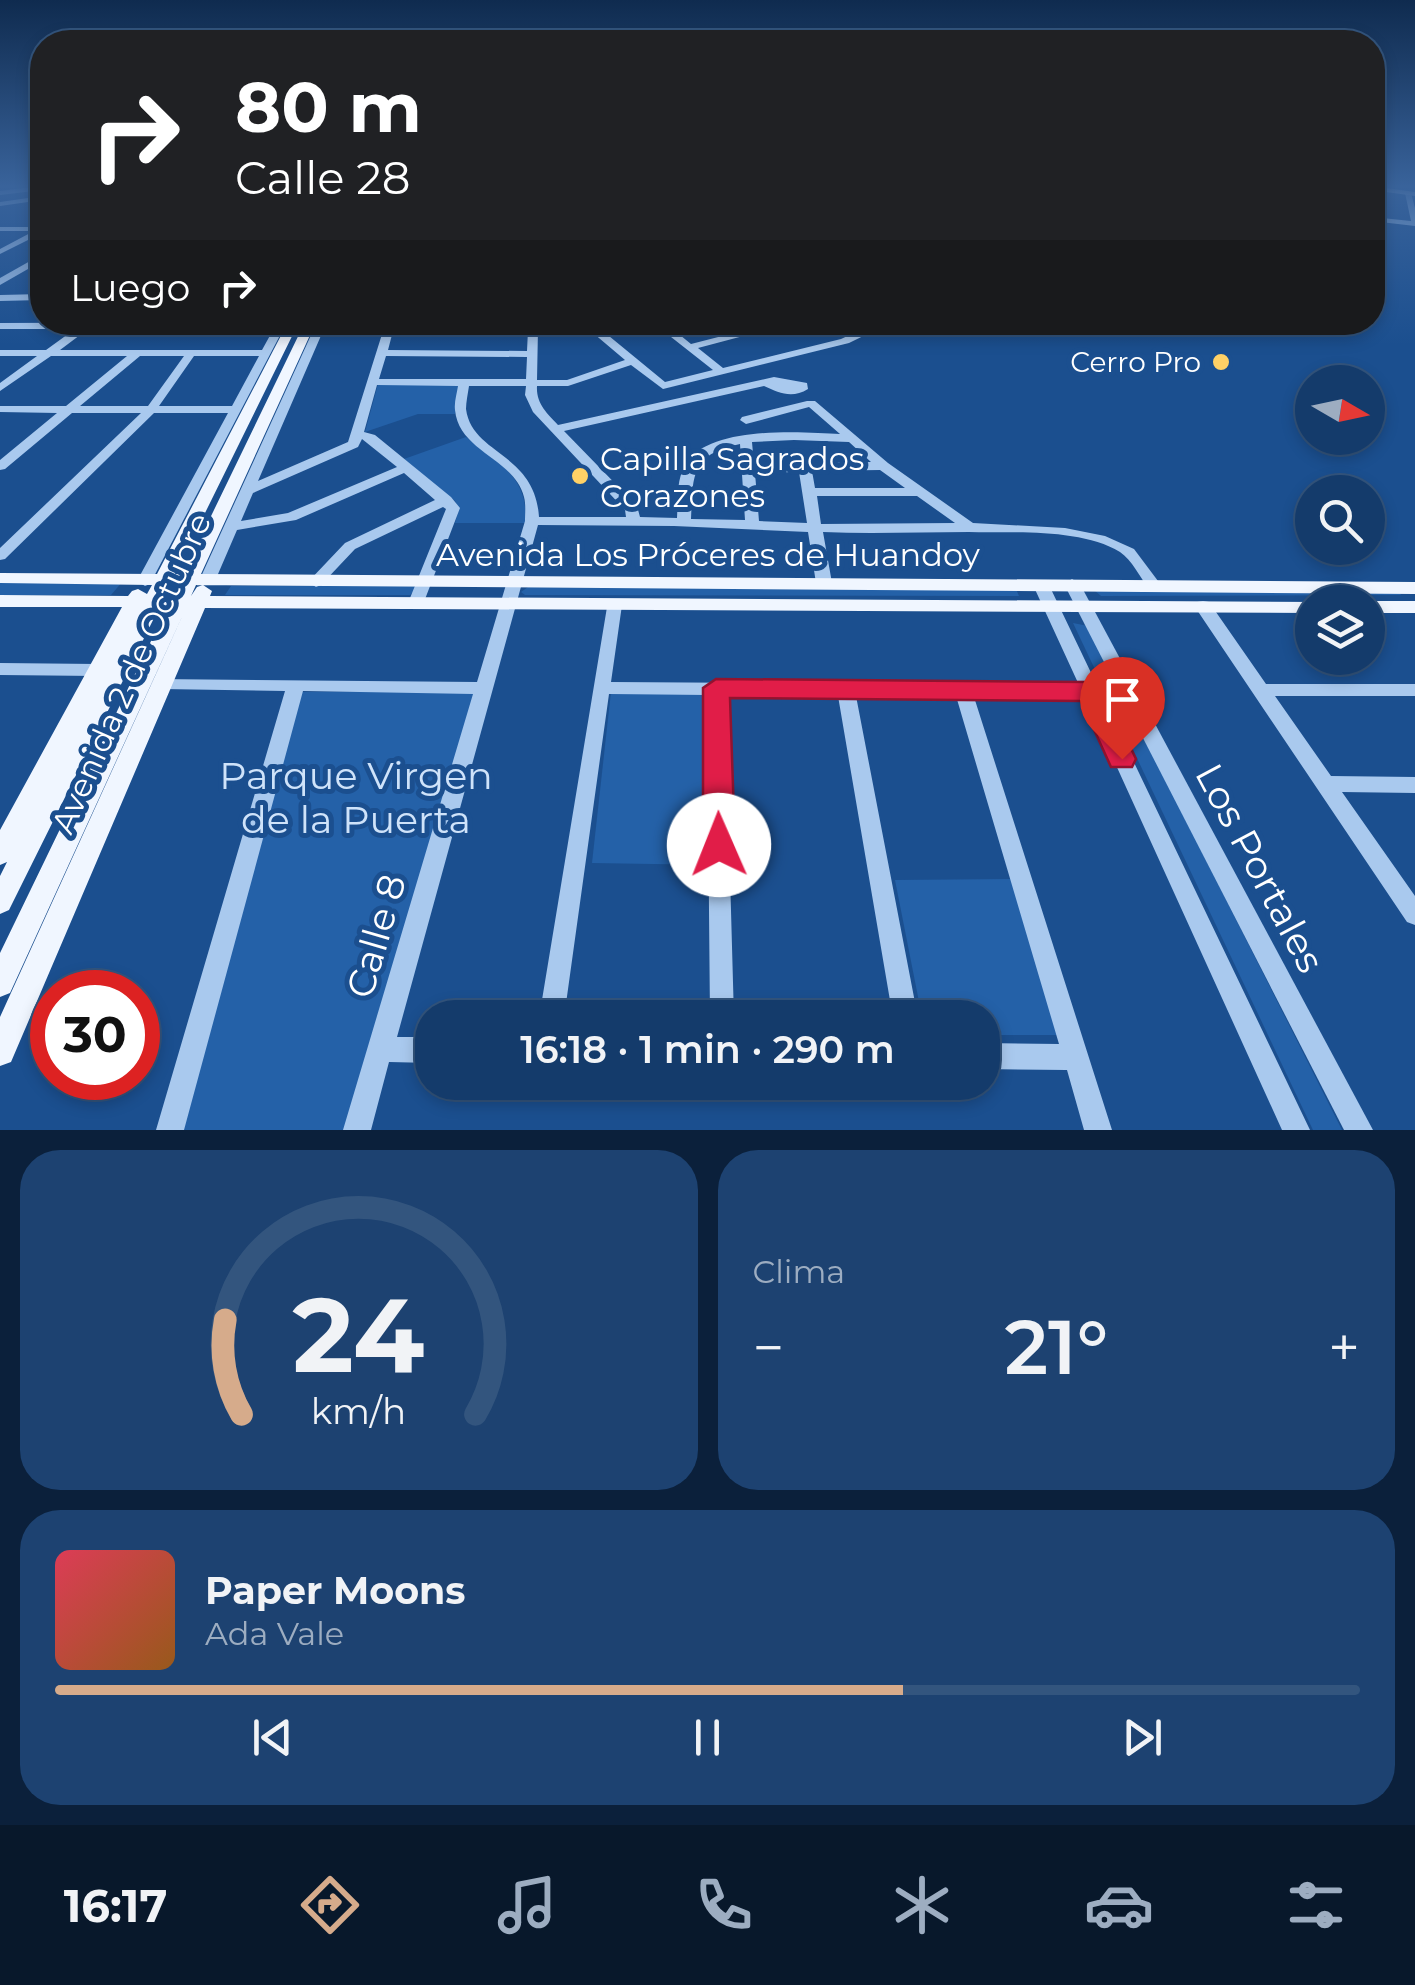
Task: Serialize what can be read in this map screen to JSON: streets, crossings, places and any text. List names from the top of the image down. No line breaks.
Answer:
{"streets":{"main road":["Avenida Los Próceres de Huandoy","Avenida 2 de Octubre"],"street":["Los Portales","Calle 8"]},"crossings":[["Avenida Los Próceres de Huandoy","Avenida 2 de Octubre"],["Avenida Los Próceres de Huandoy","Los Portales"],["Avenida Los Próceres de Huandoy","Calle 8"]],"parks":["Parque Virgen de la Puerta"],"places":["Cerro Pro","Capilla Sagrados Corazones"],"north":"right","page":{"turn":["80 m","Calle 28"],"then":"Luego","limit":"30","trip":"16:18 · 1 min · 290 m","tile":"Clima","heat":["−","21°","+"],"song":["Paper Moons","Ada Vale"],"tabs":"16:17","gauge":["24","km/h"]}}
